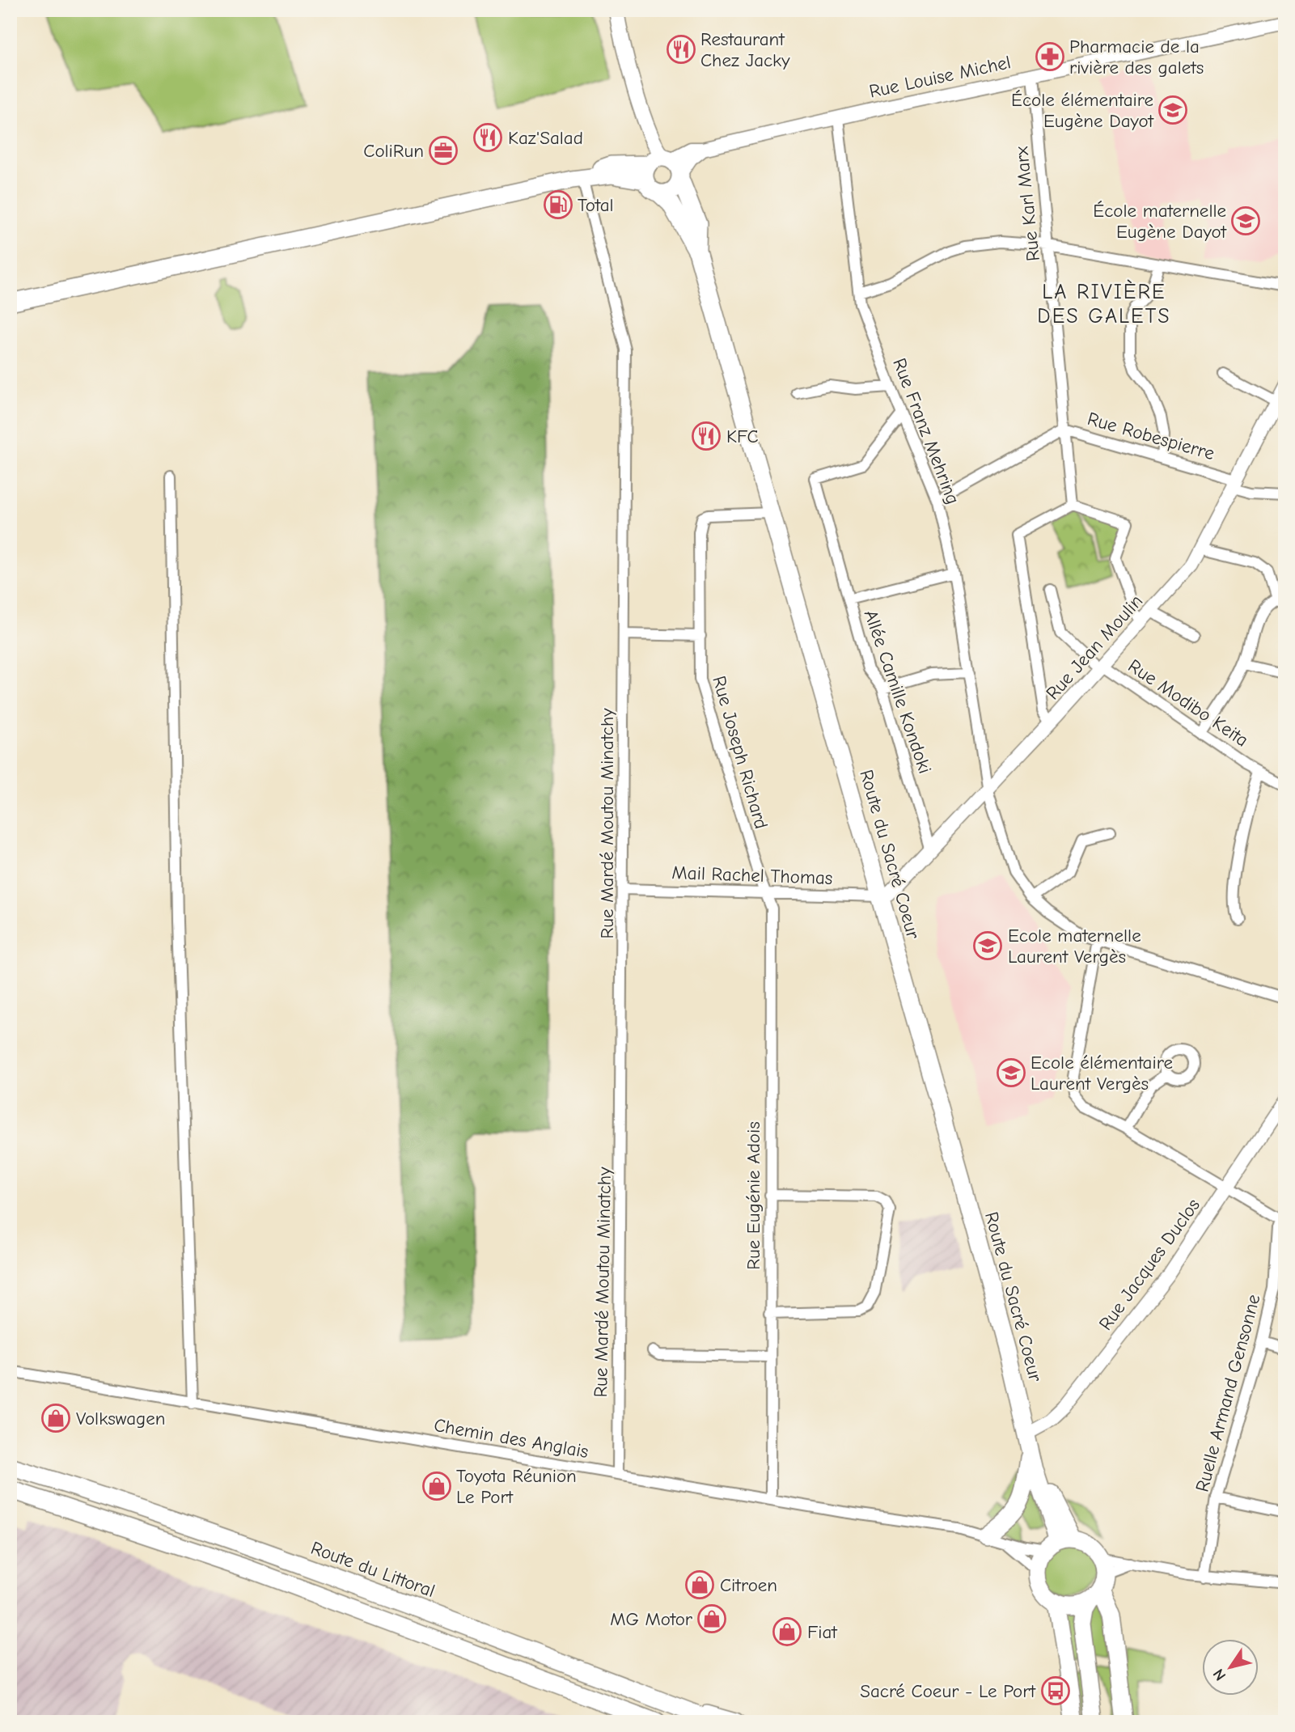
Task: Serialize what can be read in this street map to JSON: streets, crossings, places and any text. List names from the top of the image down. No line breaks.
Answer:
{"streets":{"main road":["Route du Sacré Coeur","Route du Littoral"],"street":["Rue Louise Michel","Rue Karl Marx","Rue Franz Mehring","Rue Robespierre","Rue Jean Moulin","Allée Camille Kondoki","Rue Modibo Keita","Rue Joseph Richard","Rue Mardé Moutou Minatchy","Mail Rachel Thomas","Rue Eugénie Adois","Rue Jacques Duclos","Ruelle Armand Gensonne","Chemin des Anglais"]},"crossings":[["Rue Louise Michel","Rue Karl Marx"],["Rue Louise Michel","Rue Franz Mehring"],["Rue Louise Michel","Route du Sacré Coeur"],["Rue Karl Marx","Rue Robespierre"],["Rue Franz Mehring","Rue Robespierre"],["Rue Franz Mehring","Rue Jean Moulin"],["Rue Franz Mehring","Allée Camille Kondoki"],["Rue Robespierre","Rue Jean Moulin"],["Rue Jean Moulin","Allée Camille Kondoki"],["Rue Jean Moulin","Rue Modibo Keita"],["Rue Jean Moulin","Route du Sacré Coeur"],["Rue Jean Moulin","Mail Rachel Thomas"],["Rue Joseph Richard","Route du Sacré Coeur"],["Rue Joseph Richard","Mail Rachel Thomas"],["Rue Joseph Richard","Rue Eugénie Adois"],["Rue Mardé Moutou Minatchy","Mail Rachel Thomas"],["Rue Mardé Moutou Minatchy","Chemin des Anglais"],["Route du Sacré Coeur","Mail Rachel Thomas"],["Route du Sacré Coeur","Rue Jacques Duclos"],["Route du Sacré Coeur","Chemin des Anglais"],["Mail Rachel Thomas","Rue Eugénie Adois"],["Rue Eugénie Adois","Chemin des Anglais"]],"districts":["LA RIVIÈRE DES GALETS"],"places":{"restaurant":["Restaurant Chez Jacky","Kaz'Salad","KFC"],"pharmacy":["Pharmacie de la rivière des galets"],"school or university":["École élémentaire Eugène Dayot","École maternelle Eugène Dayot","Ecole maternelle Laurent Vergès","Ecole élémentaire Laurent Vergès"],"office":["ColiRun"],"fuel station":["Total"],"shop":["Volkswagen","Toyota Réunion Le Port","Citroen","MG Motor","Fiat"],"bus stop":["Sacré Coeur - Le Port"]},"north":"bottom left"}
